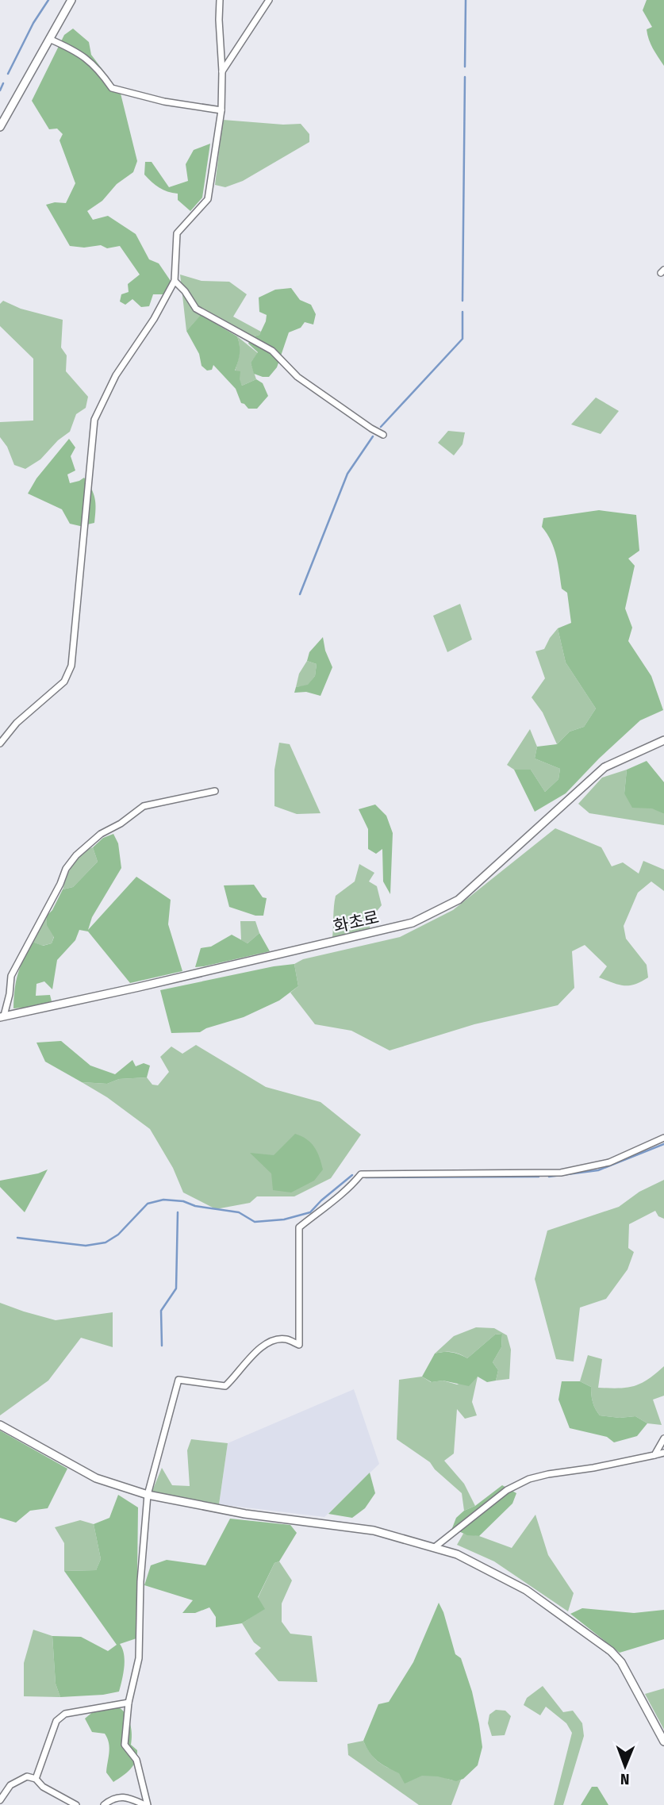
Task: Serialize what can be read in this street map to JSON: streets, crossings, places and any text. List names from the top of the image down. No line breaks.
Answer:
{"streets":{"street":["화초로"]},"north":"bottom"}
